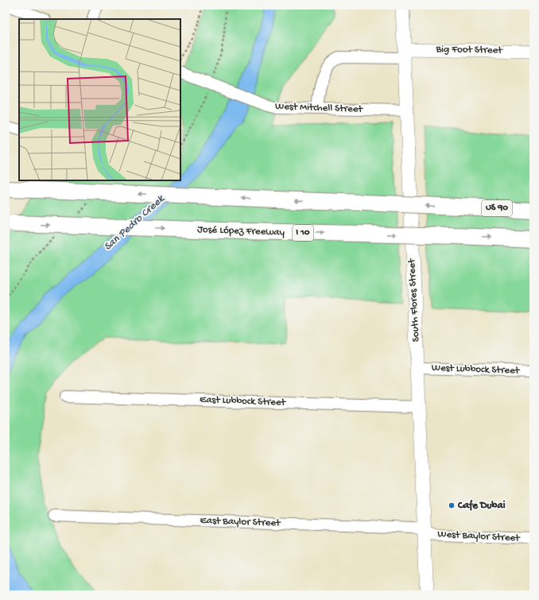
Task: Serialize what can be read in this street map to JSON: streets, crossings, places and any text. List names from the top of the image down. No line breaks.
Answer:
{"streets":{"highway":["US 90","José López Freeway","I 10"],"main road":["Big Foot Street","South Flores Street"],"street":["West Mitchell Street","West Lubbock Street","East Lubbock Street","East Baylor Street","West Baylor Street"]},"crossings":[["Big Foot Street","South Flores Street"],["West Mitchell Street","South Flores Street"],["South Flores Street","West Lubbock Street"],["South Flores Street","East Lubbock Street"],["South Flores Street","East Baylor Street"],["South Flores Street","West Baylor Street"],["East Baylor Street","West Baylor Street"]],"water":["San Pedro Creek"],"places":["Cafe Dubai"]}
